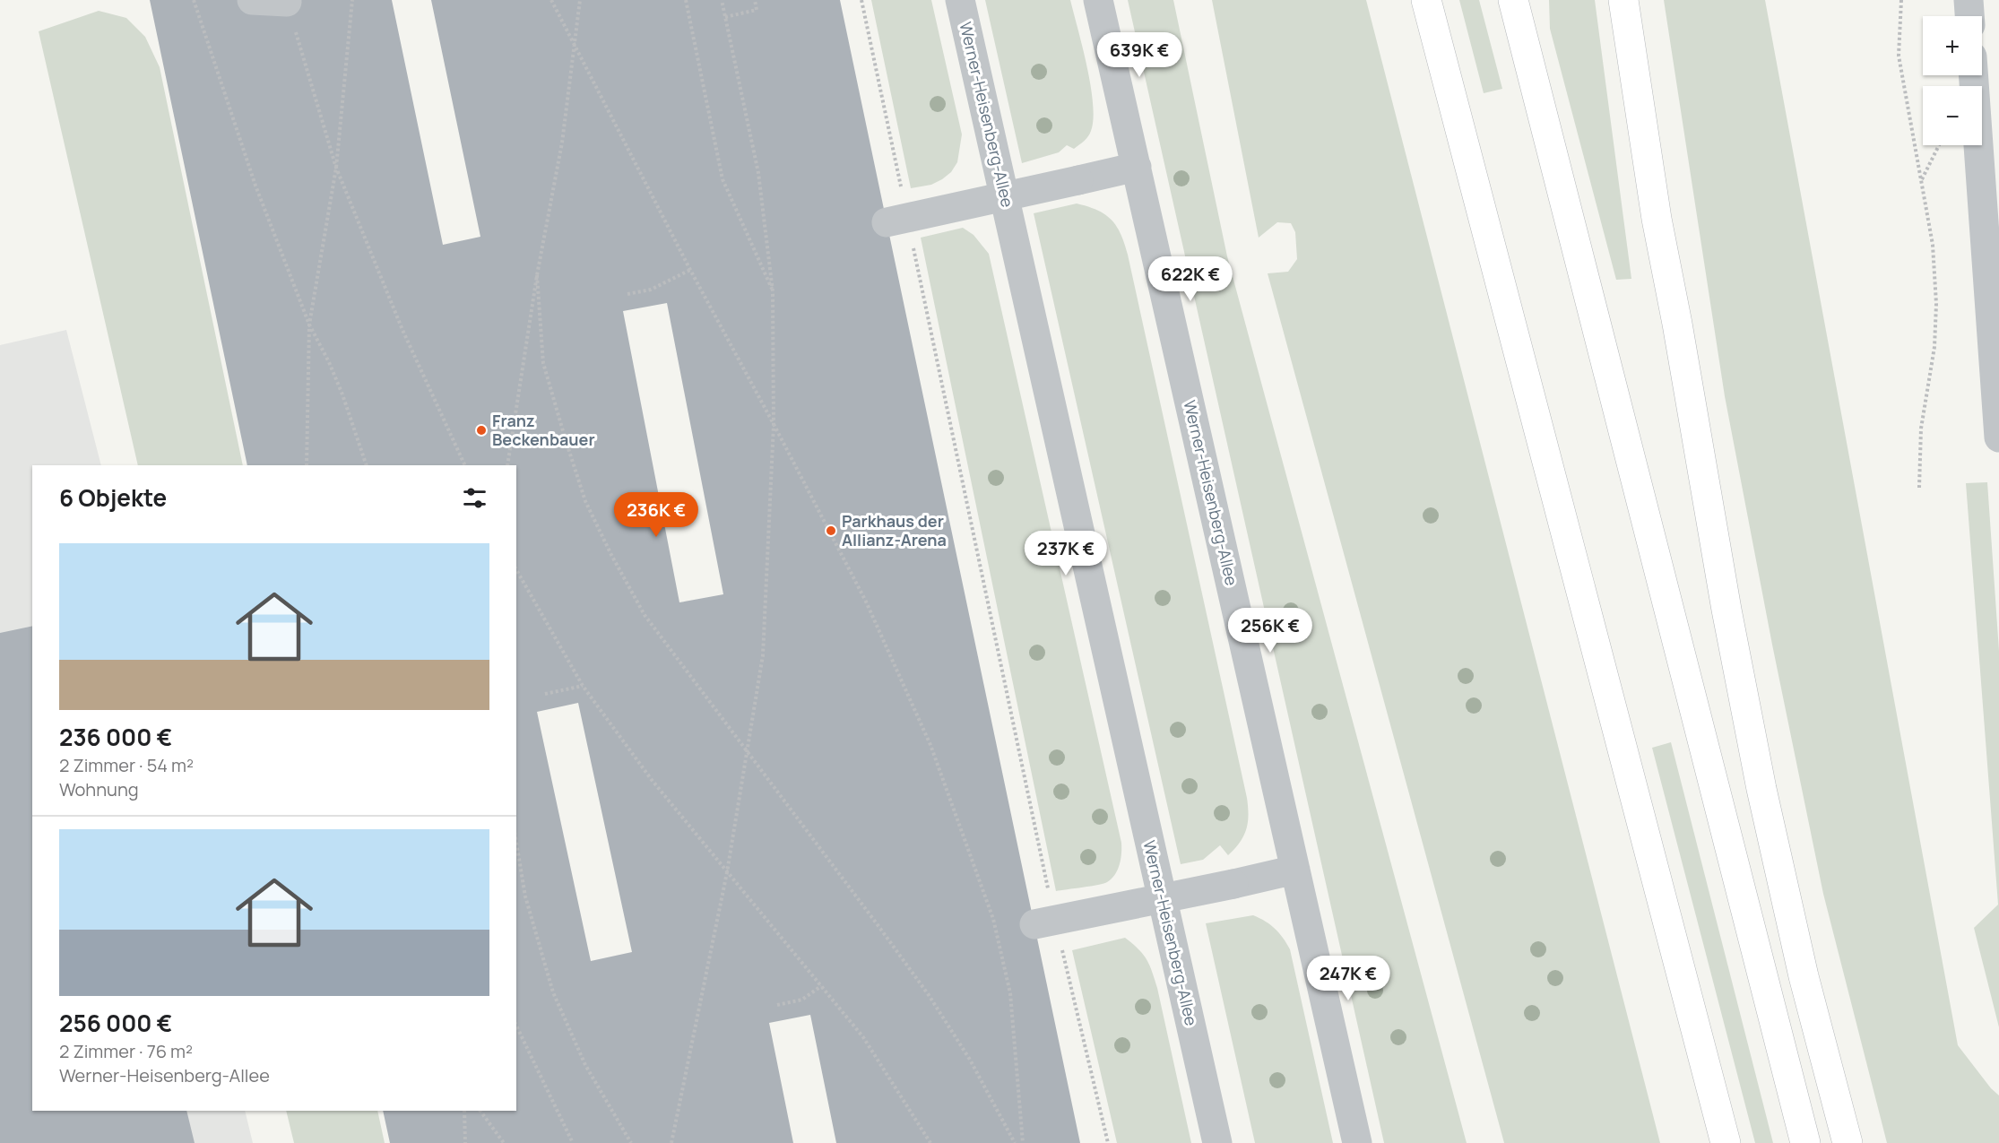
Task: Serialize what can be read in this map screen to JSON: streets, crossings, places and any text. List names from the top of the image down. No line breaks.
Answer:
{"streets":{"street":["Werner-Heisenberg-Allee"]},"places":["Franz Beckenbauer","Parkhaus der Allianz-Arena"],"page":{"map_buttons":["+","−"],"price":["639K €","622K €","236K €","237K €","256K €","247K €"],"heading":"6 Objekte","list":[{"name":"236 000 €","note":"2 Zimmer · 54 m² · Wohnung"},{"name":"256 000 €","note":"2 Zimmer · 76 m² · Werner-Heisenberg-Allee"}]}}
